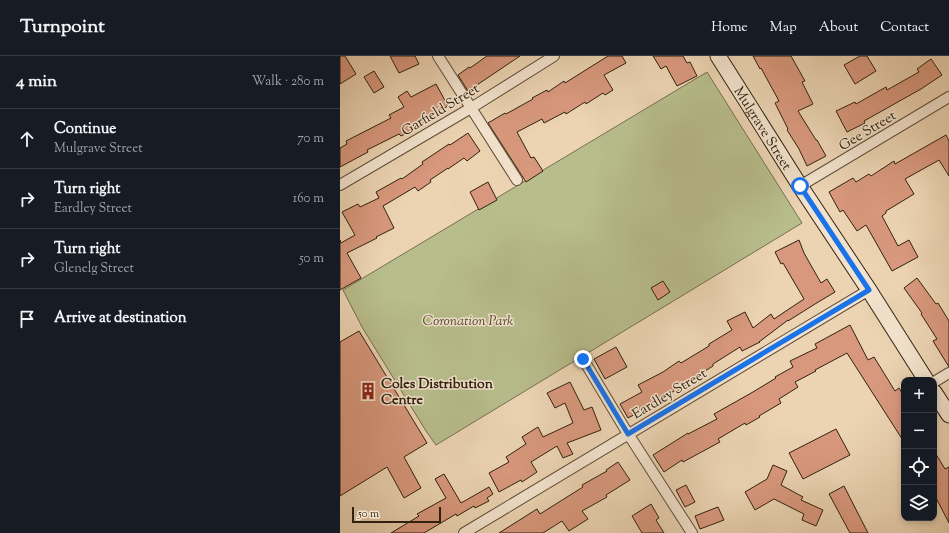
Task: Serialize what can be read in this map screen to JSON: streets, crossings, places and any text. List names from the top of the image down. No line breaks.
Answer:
{"streets":{"street":["Garfield Street","Mulgrave Street","Gee Street","Eardley Street"]},"crossings":[["Mulgrave Street","Gee Street"],["Mulgrave Street","Eardley Street"]],"parks":["Coronation Park"],"places":{"building":["Coles Distribution Centre"]},"scale_bar":"50 m","page":{"header":"Turnpoint","nav":["Home","Map","About","Contact"],"heading":["4 min","Walk · 280 m"],"list":[["Continue","Mulgrave Street","70 m"],["Turn right","Eardley Street","160 m"],["Turn right","Glenelg Street","50 m"],"Arrive at destination"],"map_buttons":["+","−"],"scale":"50 m"}}
